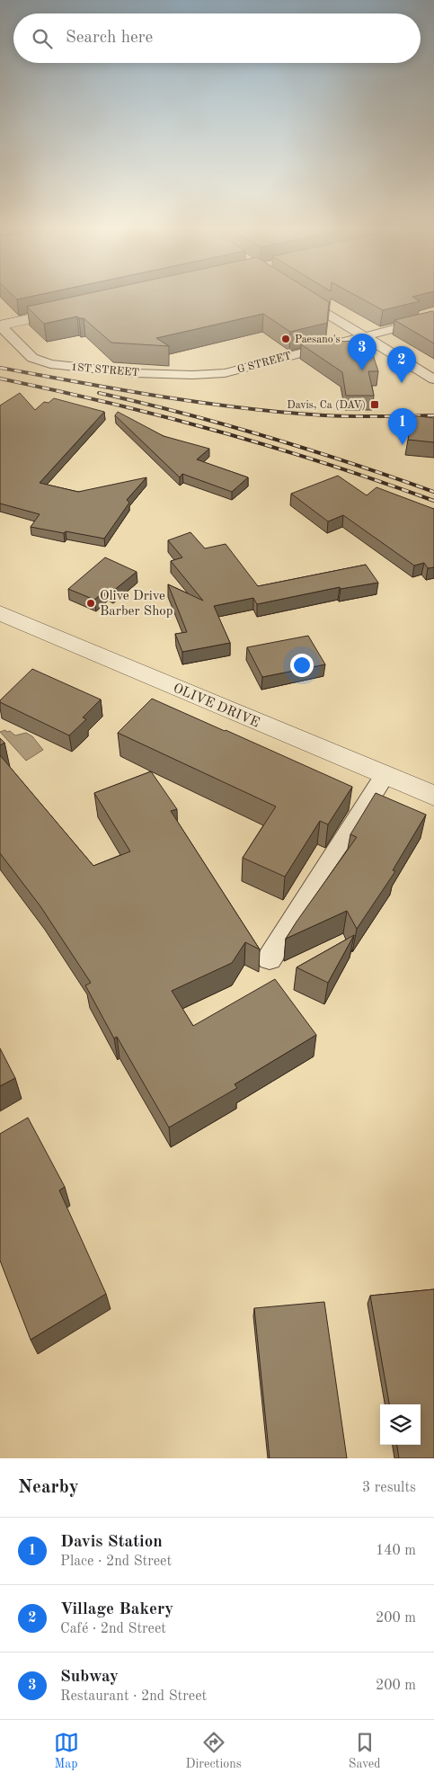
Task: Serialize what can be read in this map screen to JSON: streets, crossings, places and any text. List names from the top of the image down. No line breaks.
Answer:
{"streets":{"street":["G STREET","1ST STREET","OLIVE DRIVE"]},"crossings":[["G STREET","1ST STREET"]],"places":{"other":["Paesano's","Olive Drive Barber Shop"],"transit":["Davis, Ca (DAV)"]},"page":{"search":"Search here","pins":["3","2","1"],"heading":["Nearby","3 results"],"list":[{"mark":"1","name":"Davis Station","note":"Place · 2nd Street","value":"140 m"},{"mark":"2","name":"Village Bakery","note":"Café · 2nd Street","value":"200 m"},{"mark":"3","name":"Subway","note":"Restaurant · 2nd Street","value":"200 m"}],"nav":["Map","Directions","Saved"]}}
